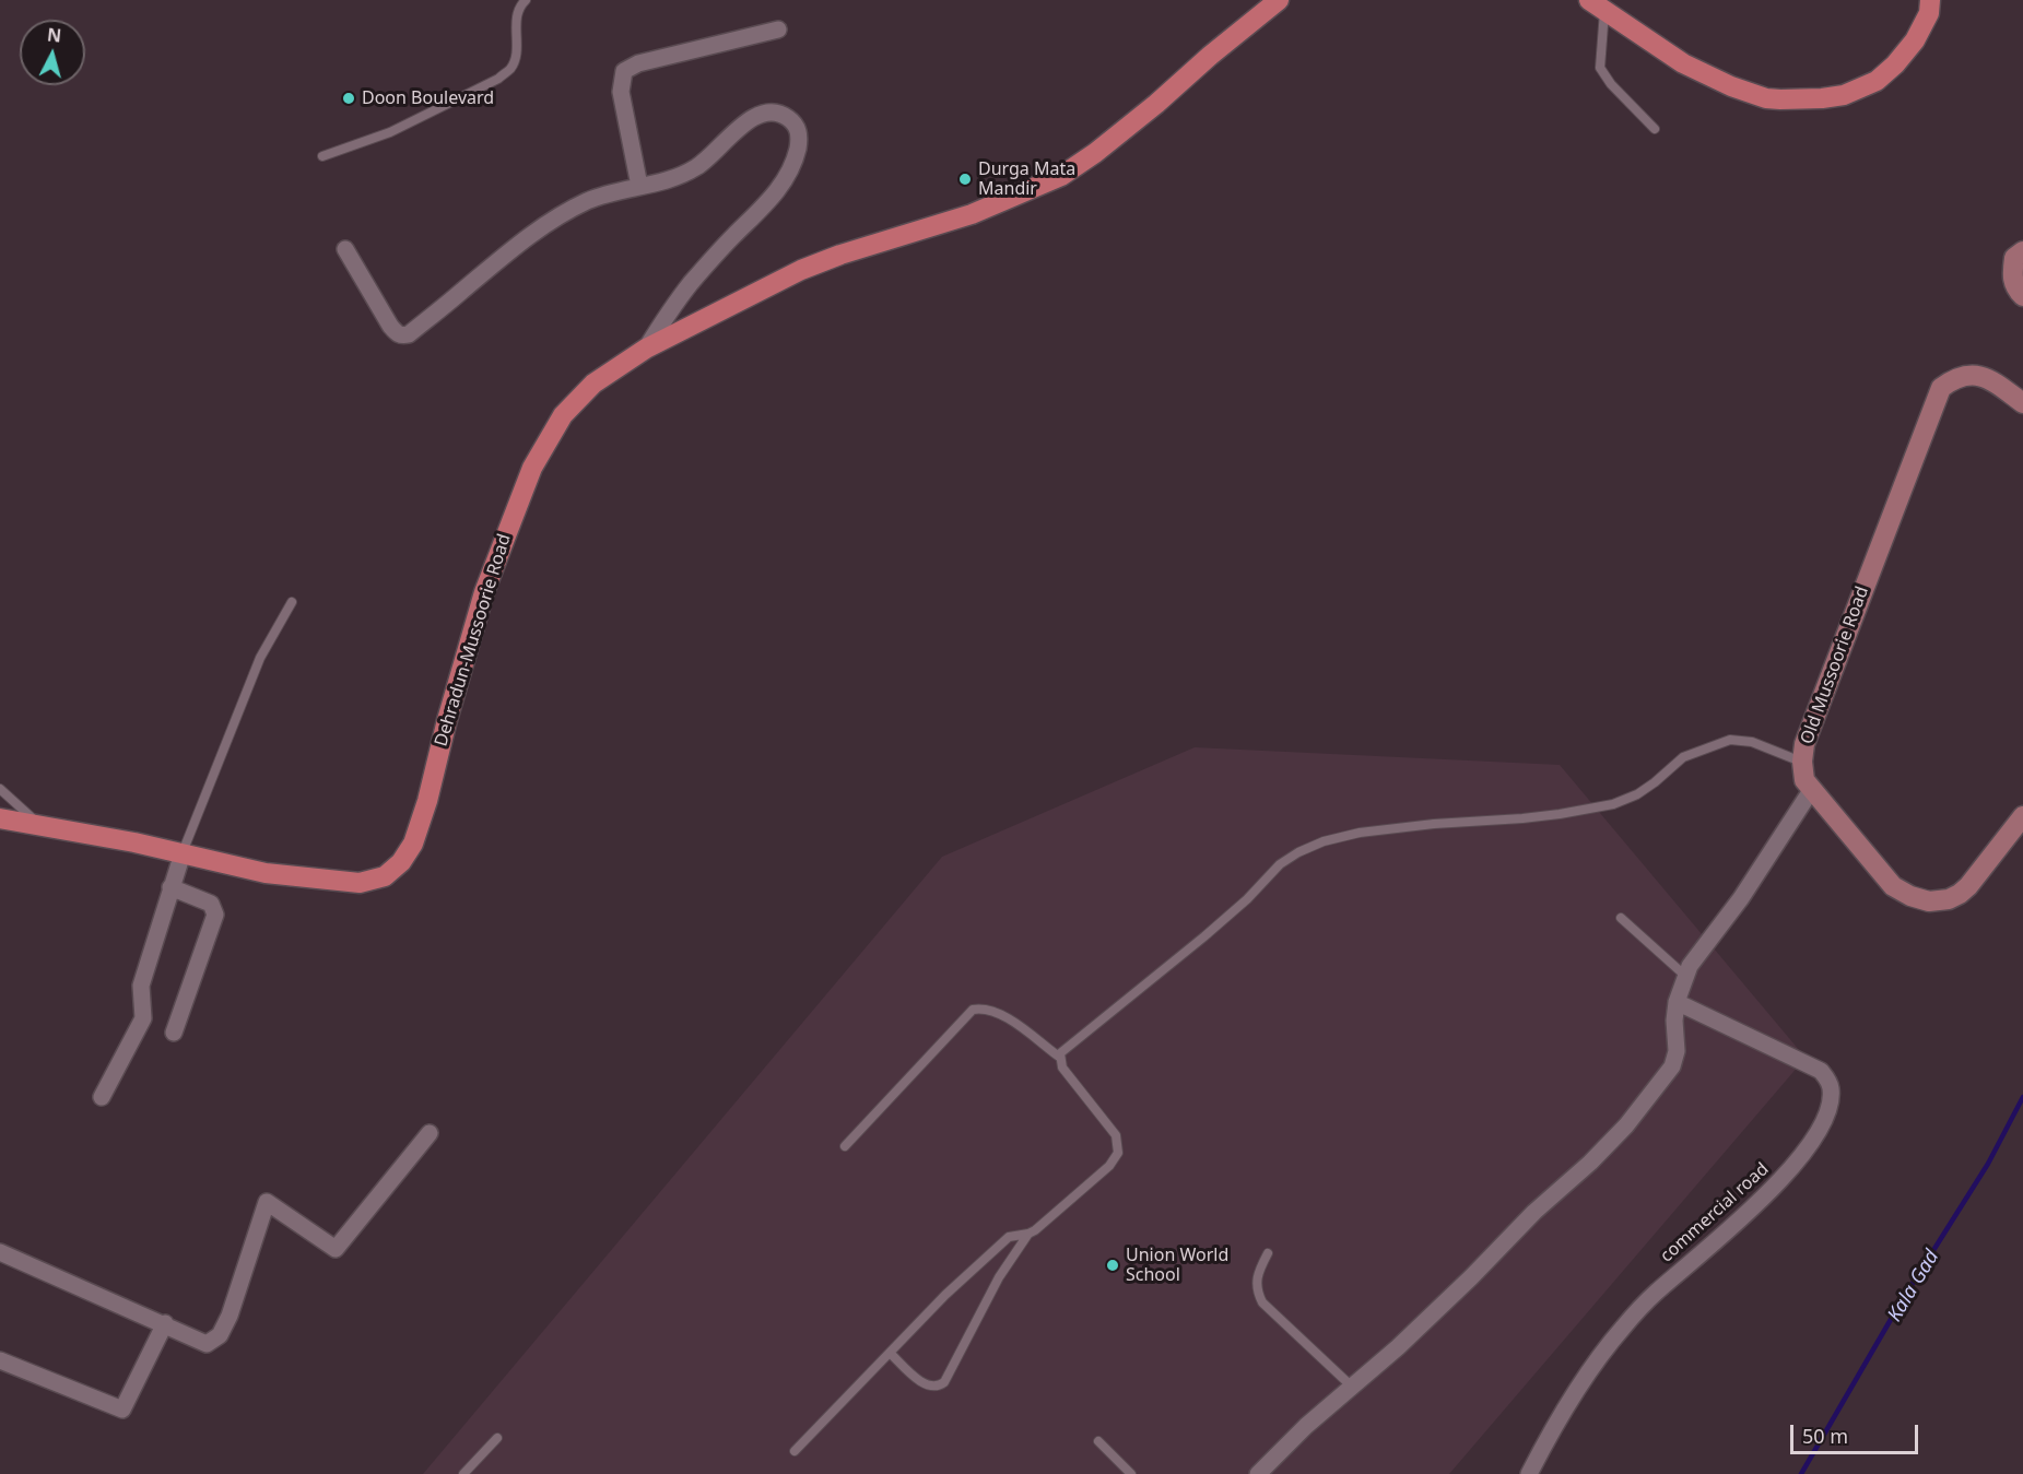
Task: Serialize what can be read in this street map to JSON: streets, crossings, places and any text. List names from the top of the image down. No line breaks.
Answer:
{"streets":{"main road":["Dehradun-Mussoorie Road","Old Mussoorie Road"],"street":["commercial road"]},"water":["Kala Gad"],"places":["Doon Boulevard","Durga Mata Mandir","Union World School"],"scale_bar":"50 m","north":"top"}
